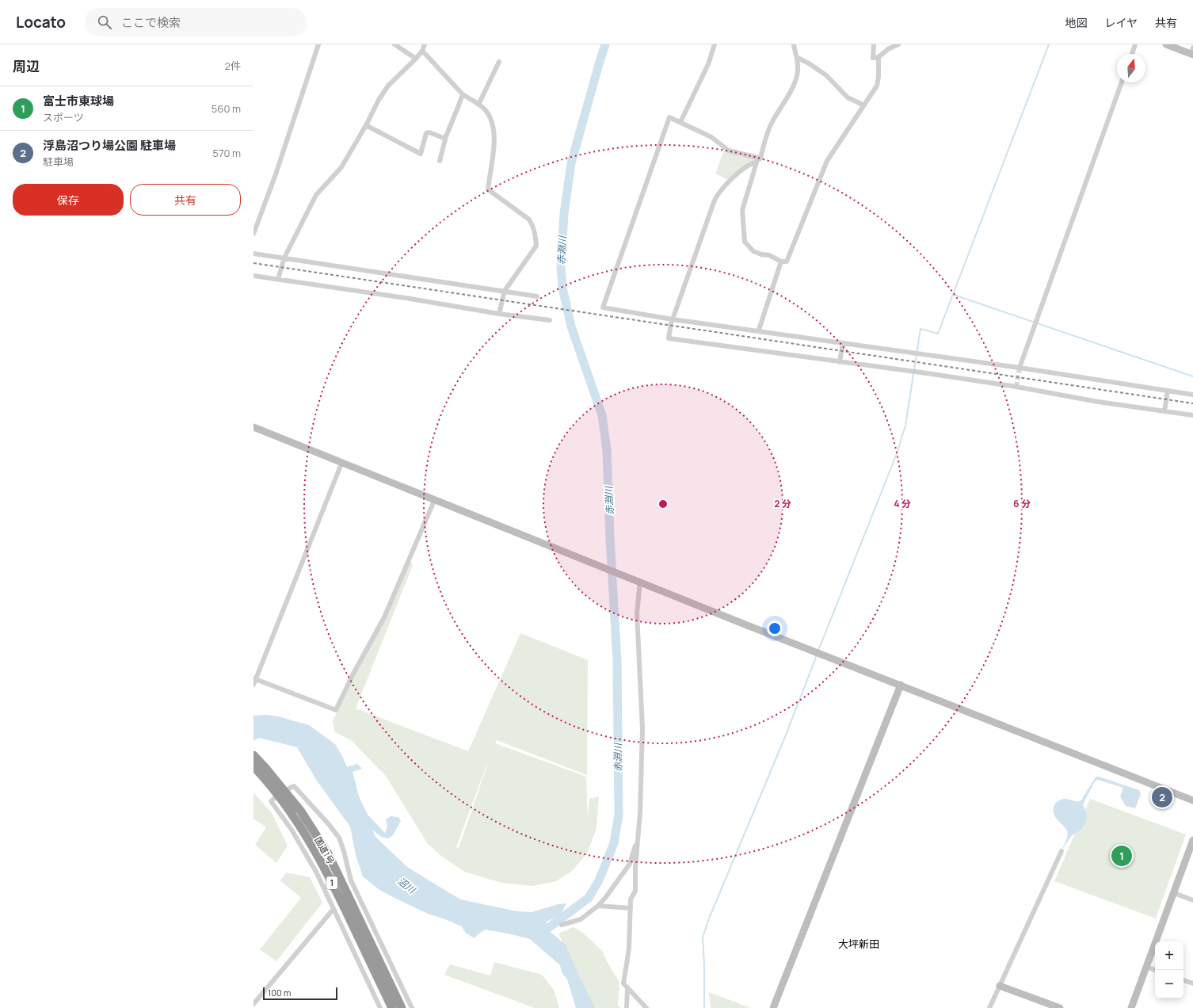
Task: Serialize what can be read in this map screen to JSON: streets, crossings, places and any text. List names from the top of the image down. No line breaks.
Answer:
{"streets":{"highway":["国道1号","1"]},"districts":["大坪新田"],"water":["赤淵川","沼川"],"scale_bar":"100 m","north":"top","page":{"header":"Locato","search":"ここで検索","nav":["地図","レイヤ","共有"],"heading":["周辺","2件"],"list":[{"mark":"1","name":"富士市東球場","note":"スポーツ","value":"560 m"},{"mark":"2","name":"浮島沼つり場公園 駐車場","note":"駐車場","value":"570 m"}],"buttons":["保存","共有"],"pins":["2","1"],"map_buttons":["+","−"],"scale":"100 m"},"rings":["2 分","4 分","6 分"]}
